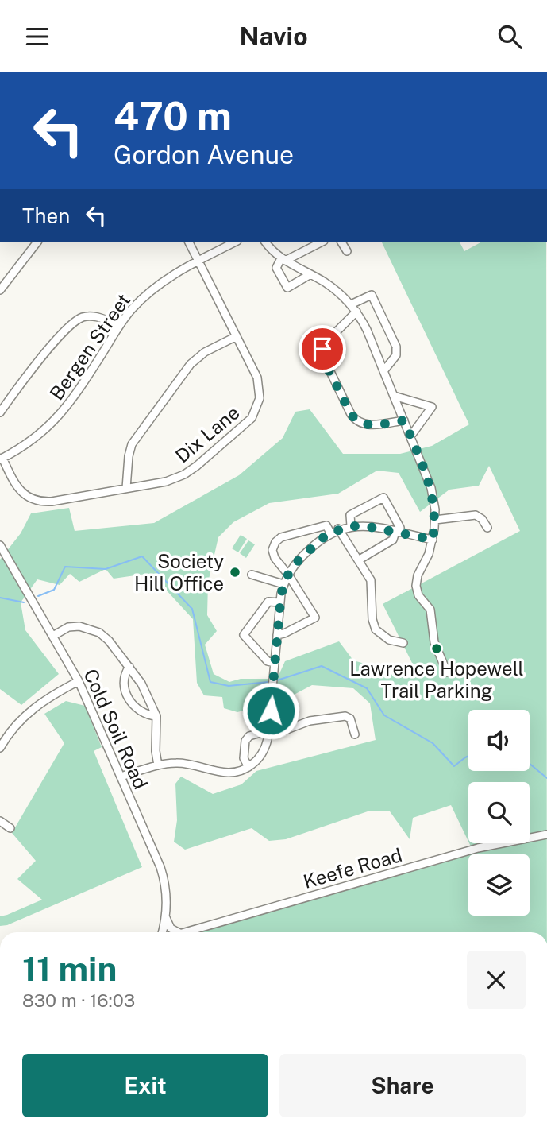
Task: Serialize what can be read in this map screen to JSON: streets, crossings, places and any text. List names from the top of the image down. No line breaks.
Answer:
{"streets":{"street":["Bergen Street","Dix Lane","Cold Soil Road","Keefe Road"]},"crossings":[["Bergen Street","Dix Lane"]],"places":["Society Hill Office","Lawrence Hopewell Trail Parking"],"page":{"header":"Navio","turn":["470 m","Gordon Avenue"],"then":"Then","heading":["11 min","830 m · 16:03"],"buttons":["Exit","Share"]}}
